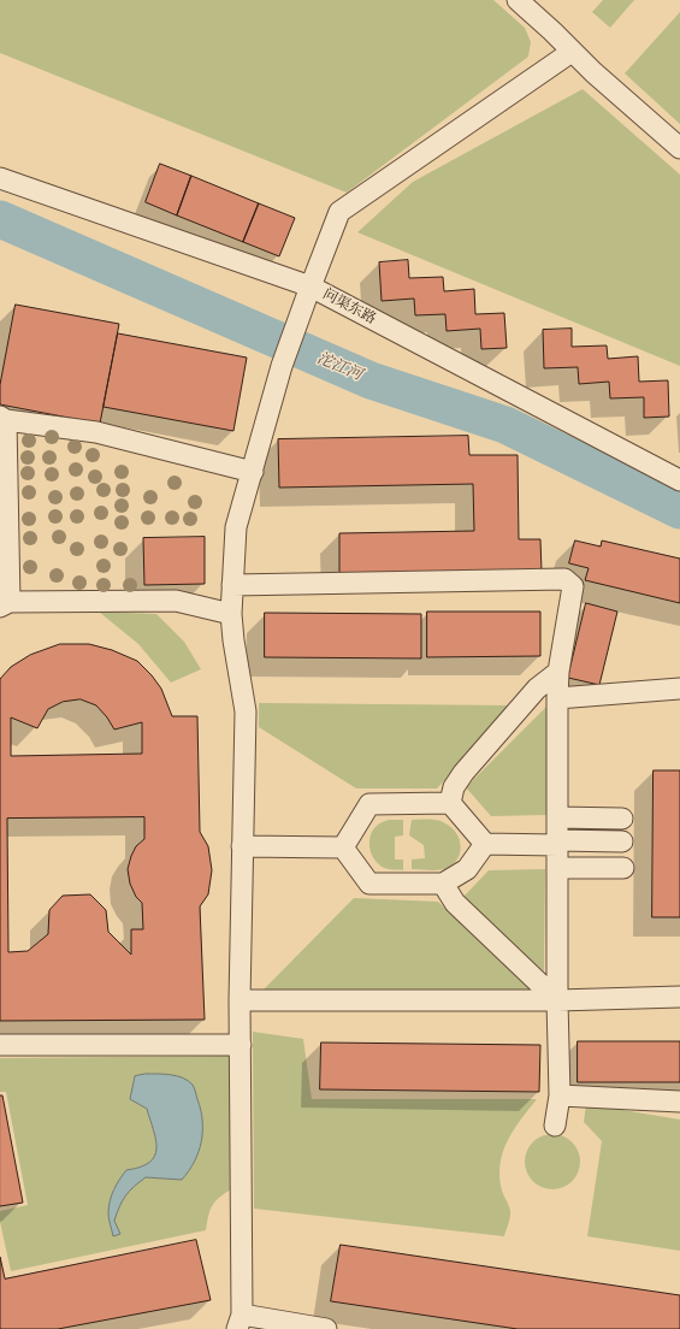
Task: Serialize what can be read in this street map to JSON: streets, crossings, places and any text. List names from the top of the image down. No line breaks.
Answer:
{"streets":{"street":["问渠东路"]},"water":["沱江河"]}
